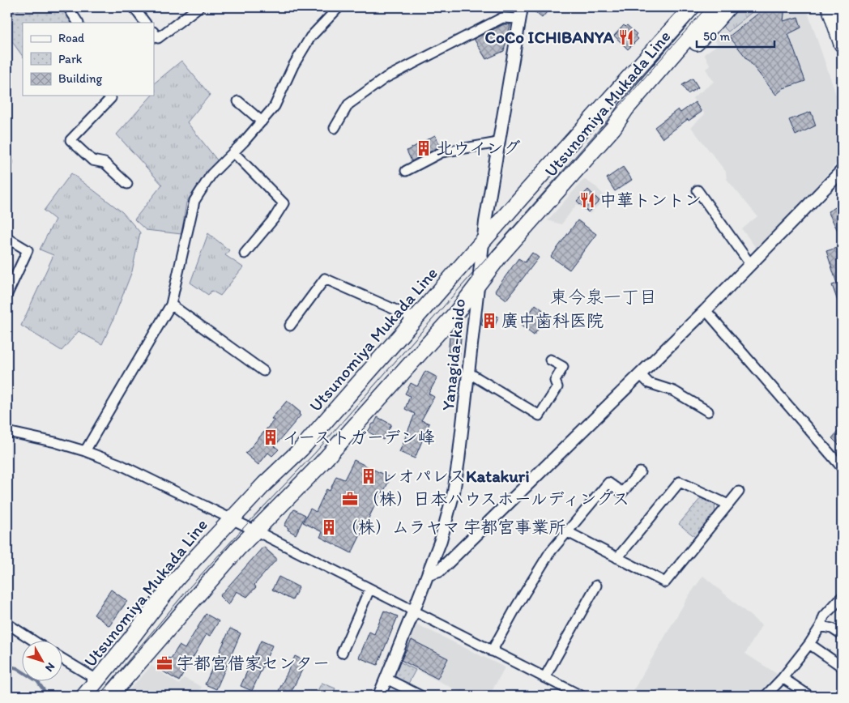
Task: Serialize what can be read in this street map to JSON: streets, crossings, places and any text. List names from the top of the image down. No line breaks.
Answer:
{"streets":{"main road":["Utsunomiya Mukada Line"],"street":["Yanagida-kaido"]},"crossings":[["Utsunomiya Mukada Line","Yanagida-kaido"]],"districts":["東今泉一丁目"],"places":{"restaurant":["CoCo ICHIBANYA","中華トントン"],"building":["北ウイング","廣中歯科医院","イーストガーデン峰","レオパレスKatakuri","（株）ムラヤマ 宇都宮事業所"],"office":["（株）日本ハウスホールディングス","宇都宮借家センター"]},"legend":["Road","Park","Building"],"scale_bar":"50 m","north":"bottom right"}
